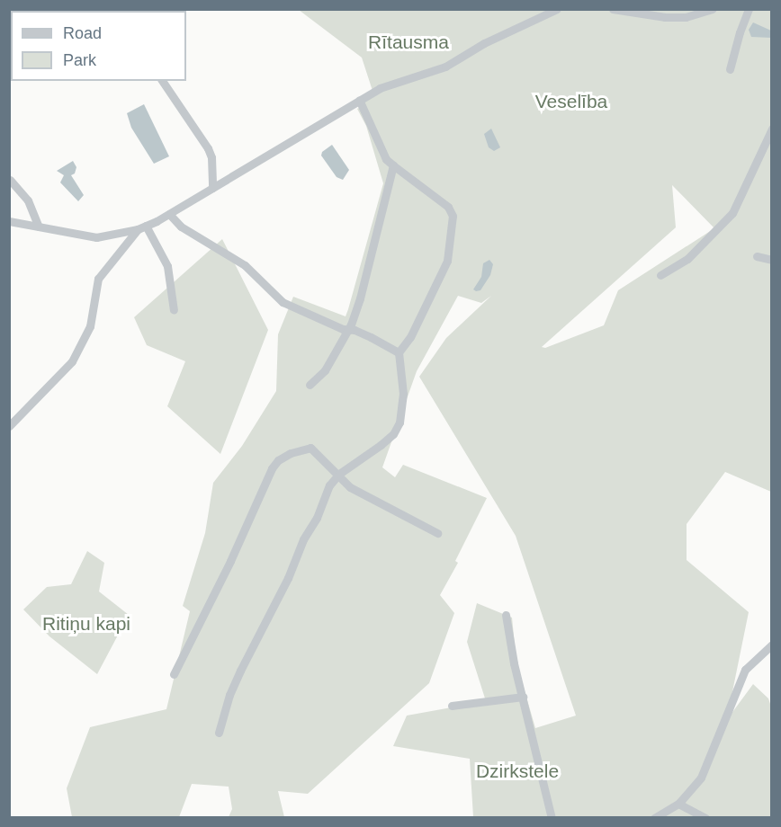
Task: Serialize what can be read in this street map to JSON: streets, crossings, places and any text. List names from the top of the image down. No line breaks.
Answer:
{"parks":["Rītausma","Veselība","Ritiņu kapi","Dzirkstele"],"legend":["Road","Park"]}
